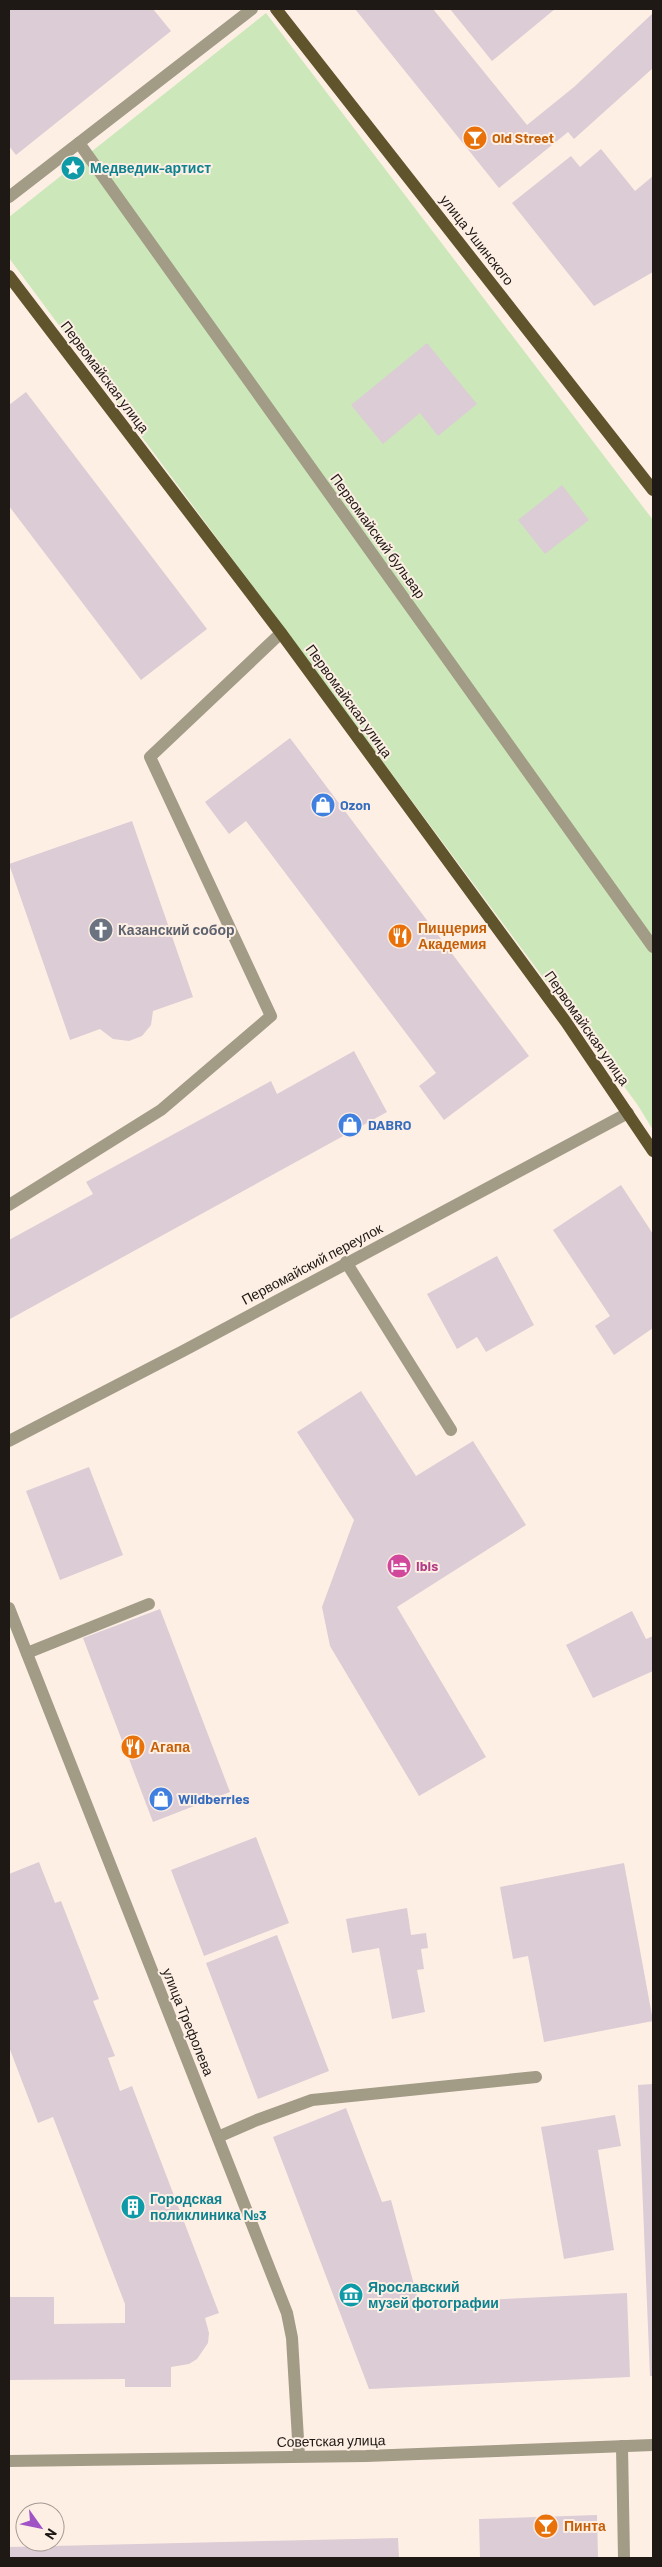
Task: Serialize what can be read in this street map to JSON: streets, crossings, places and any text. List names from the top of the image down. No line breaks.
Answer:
{"streets":{"main road":["улица Ушинского","Первомайская улица"],"street":["Первомайский бульвар","Первомайский переулок","улица Трефолева","Советская улица"]},"crossings":[["Первомайская улица","Первомайский переулок"],["улица Трефолева","Советская улица"]],"places":{"bar":["Old Street","Пинта"],"place":["Медведик-артист"],"shop":["Ozon","DABRO","Wildberries"],"church":["Казанский собор"],"restaurant":["Пиццерия Академия","Агапа"],"hotel":["Ibis"],"building":["Городская поликлиника №3"],"museum":["Ярославский музей фотографии"]},"north":"bottom right"}
